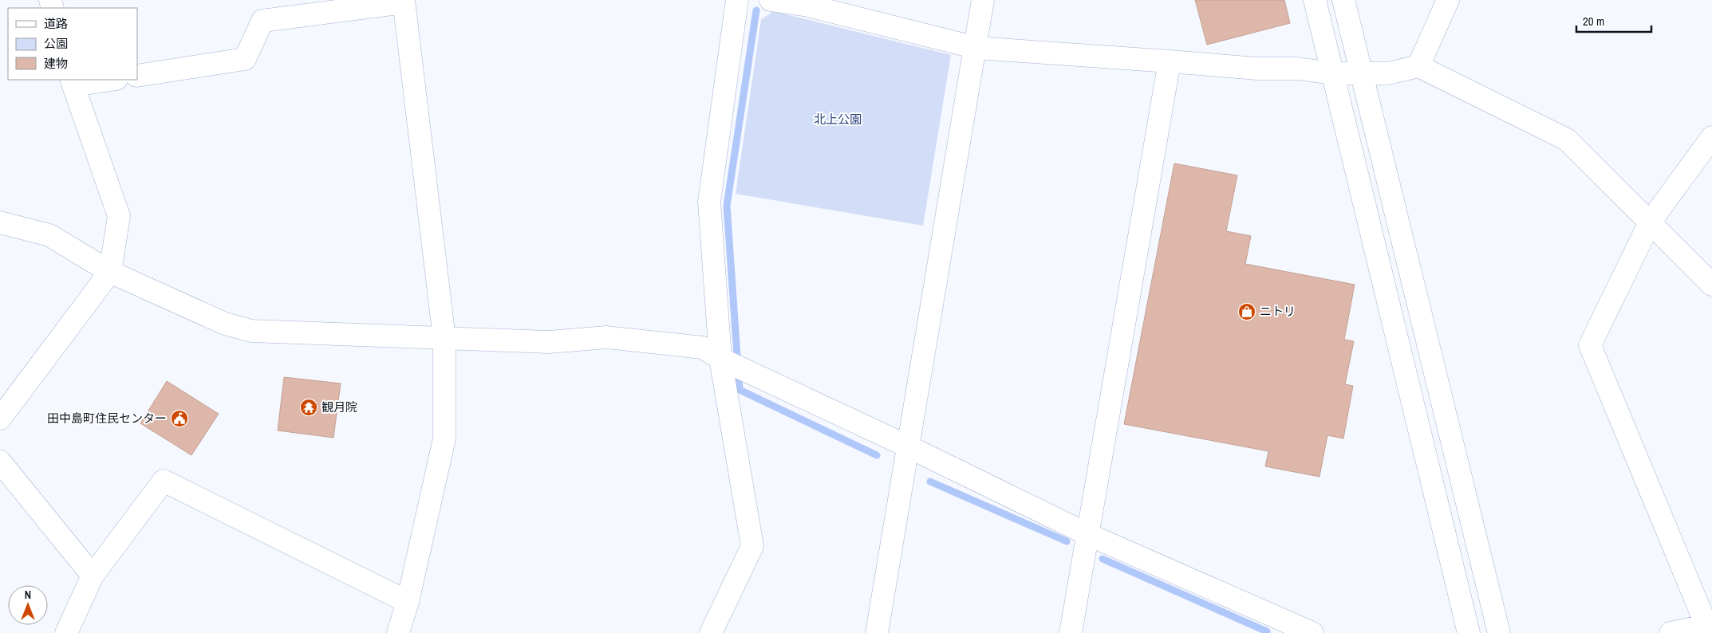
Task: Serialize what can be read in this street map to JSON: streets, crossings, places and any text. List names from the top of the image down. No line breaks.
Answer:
{"parks":["北上公園"],"places":{"shop":["ニトリ"],"temple":["観月院"],"public building":["田中島町住民センター"]},"legend":["道路","公園","建物"],"scale_bar":"20 m","north":"top"}
